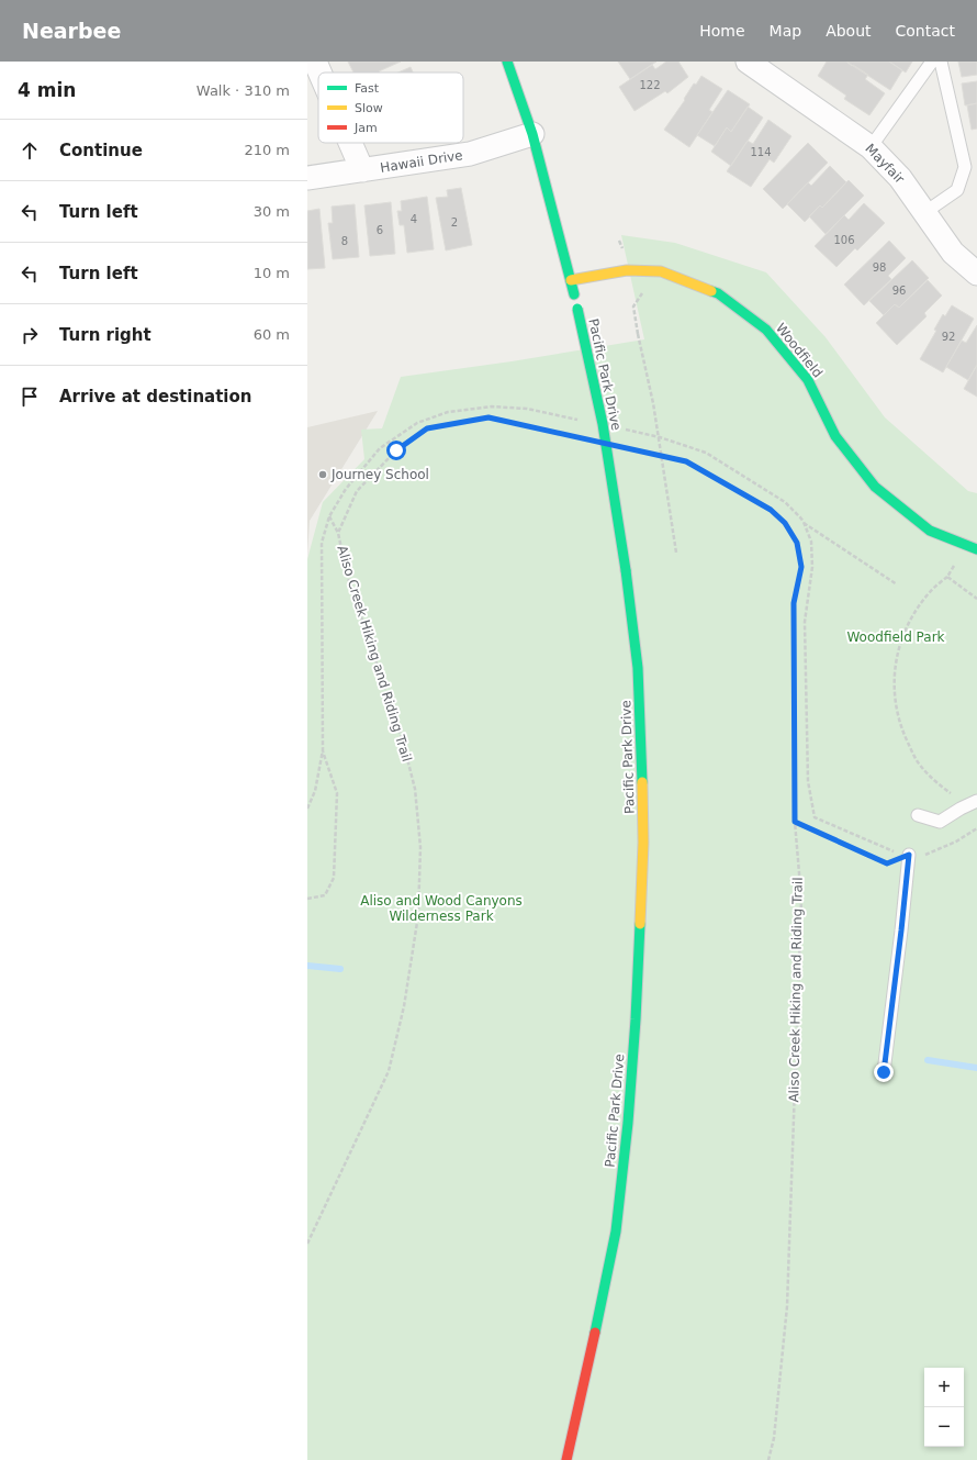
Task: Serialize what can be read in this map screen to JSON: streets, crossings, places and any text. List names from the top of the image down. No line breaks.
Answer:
{"streets":{"main road":["Woodfield","Pacific Park Drive"],"street":["Hawaii Drive","Mayfair"],"path":["Aliso Creek Hiking and Riding Trail"]},"crossings":[["Hawaii Drive","Pacific Park Drive"],["Woodfield","Pacific Park Drive"]],"parks":["Woodfield Park","Aliso and Wood Canyons Wilderness Park"],"places":["Journey School"],"house_numbers":["122","114","4","2","6","106","8","98","96","92"],"legend":["Fast","Slow","Jam"],"page":{"header":"Nearbee","nav":["Home","Map","About","Contact"],"heading":["4 min","Walk · 310 m"],"list":[["Continue","210 m"],["Turn left","30 m"],["Turn left","10 m"],["Turn right","60 m"],"Arrive at destination"],"map_buttons":["+","−"]}}
